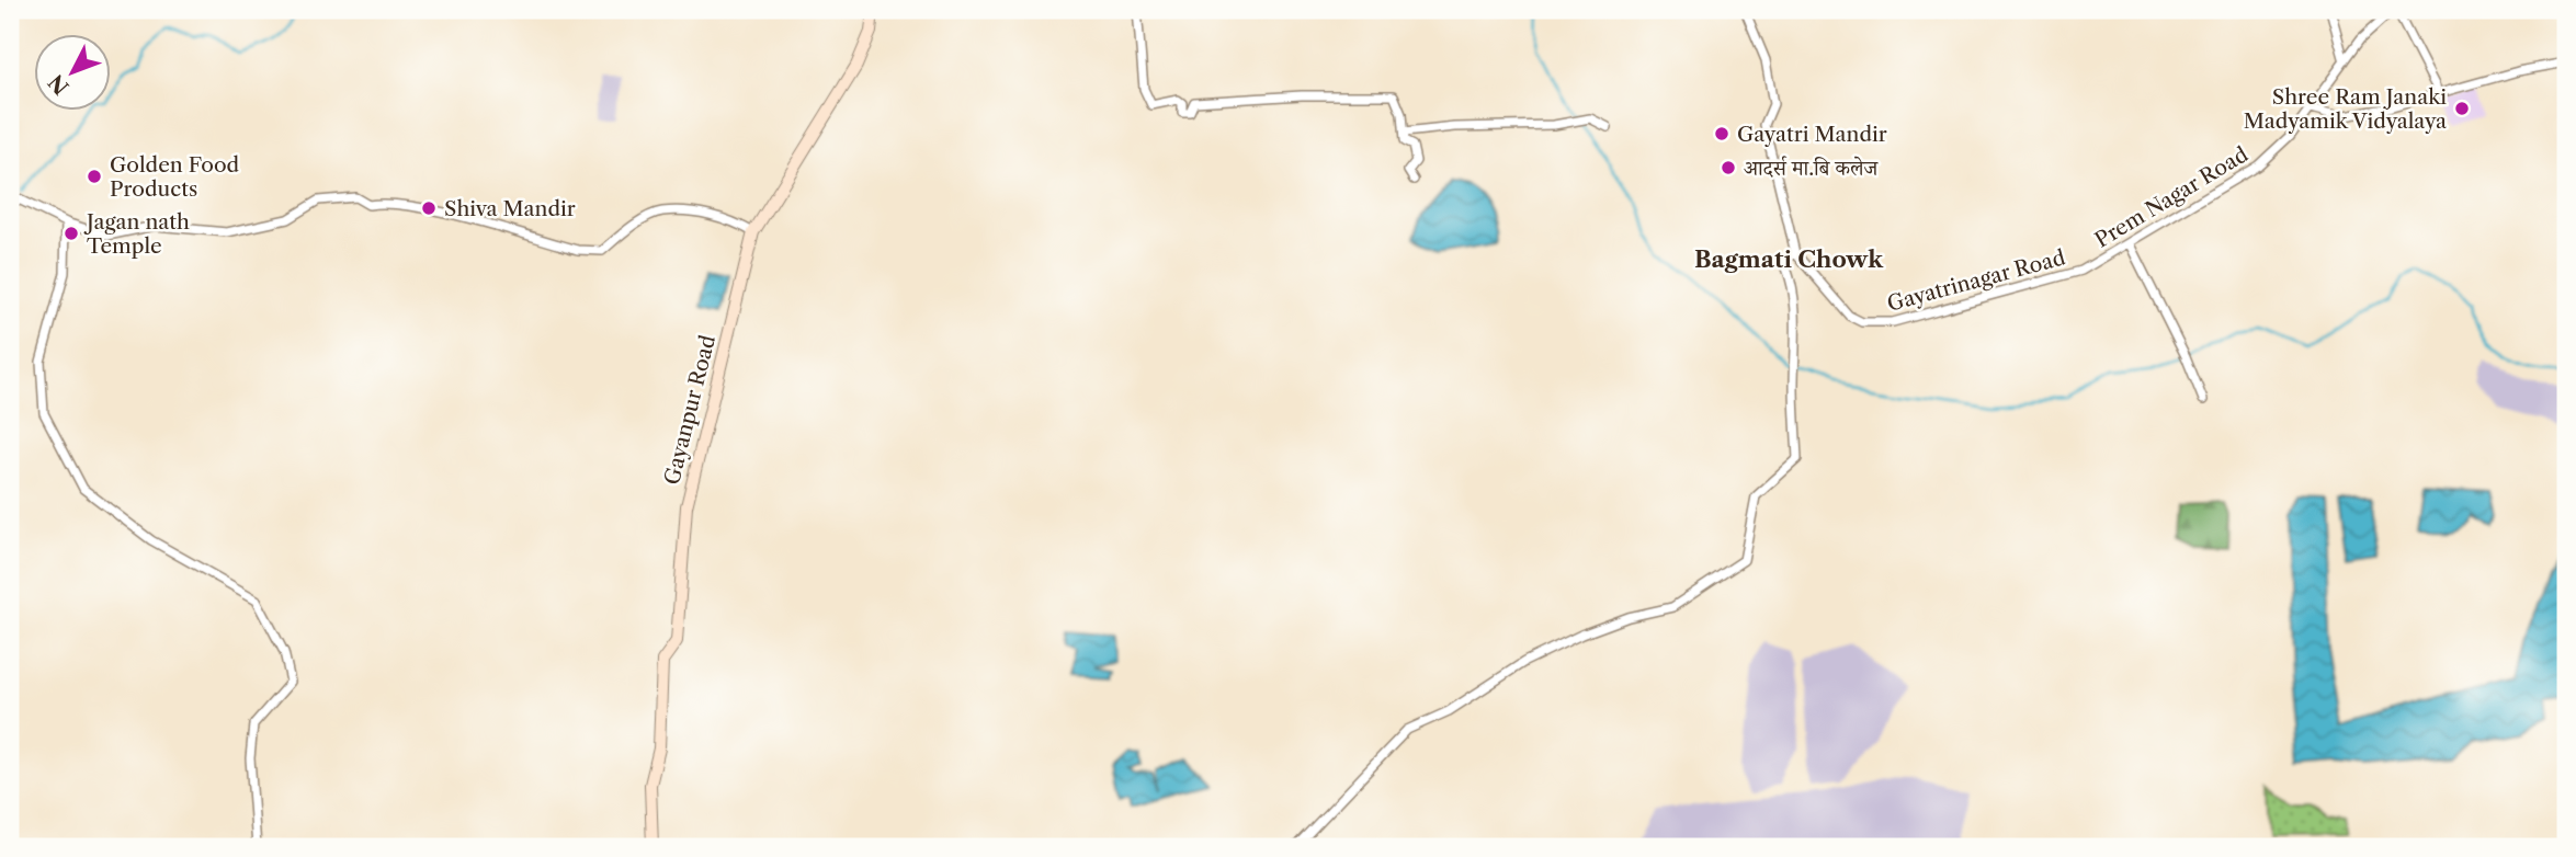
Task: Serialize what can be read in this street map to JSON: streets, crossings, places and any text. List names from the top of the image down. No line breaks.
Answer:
{"streets":{"street":["Prem Nagar Road","Gayatrinagar Road","Gayanpur Road"]},"crossings":[["Prem Nagar Road","Gayatrinagar Road"]],"districts":["Bagmati Chowk"],"places":["Shree Ram Janaki Madyamik Vidyalaya","Gayatri Mandir","आदर्स मा.बि कलेज","Golden Food Products","Shiva Mandir","Jagan nath Temple"],"north":"bottom left"}
